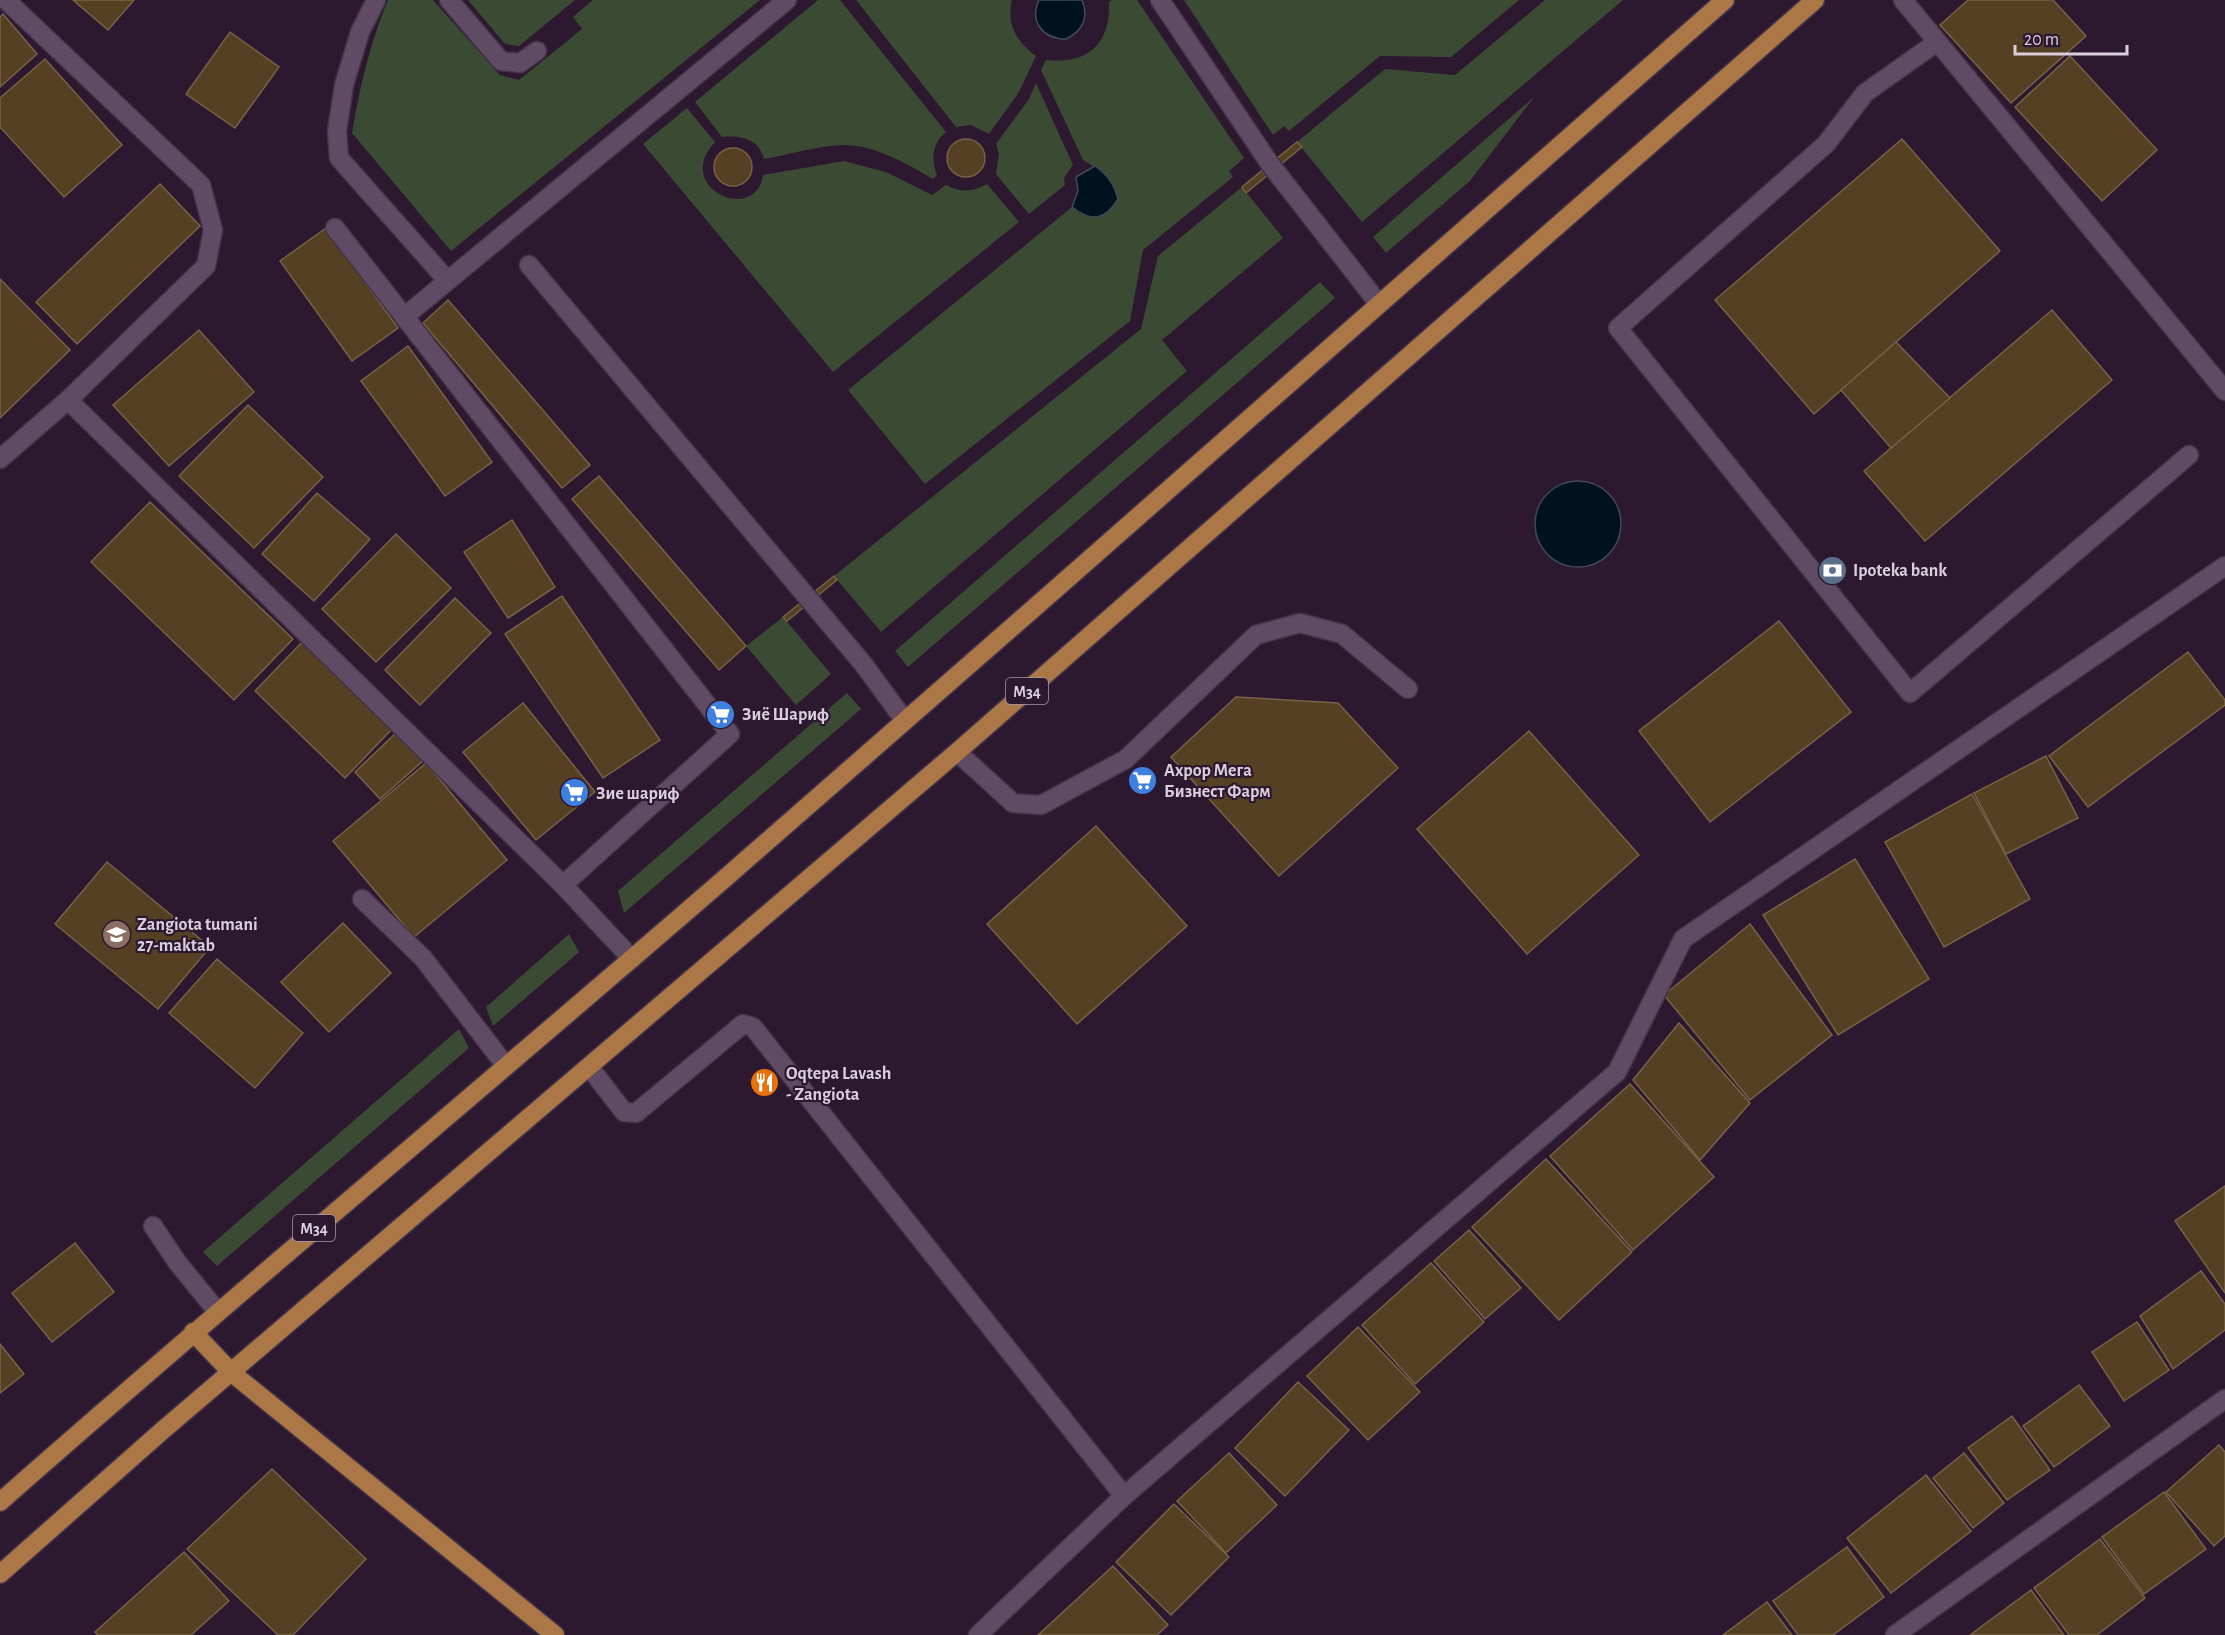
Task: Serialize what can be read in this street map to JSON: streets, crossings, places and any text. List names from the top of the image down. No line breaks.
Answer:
{"streets":{"main road":["M34"]},"places":{"bank":["Ipoteka bank"],"supermarket":["Зиё Шариф","Ахрор Мега Бизнест Фарм","Зие шариф"],"school or university":["Zangiota tumani 27-maktab"],"restaurant":["Oqtepa Lavash - Zangiota"]},"scale_bar":"20 m"}
